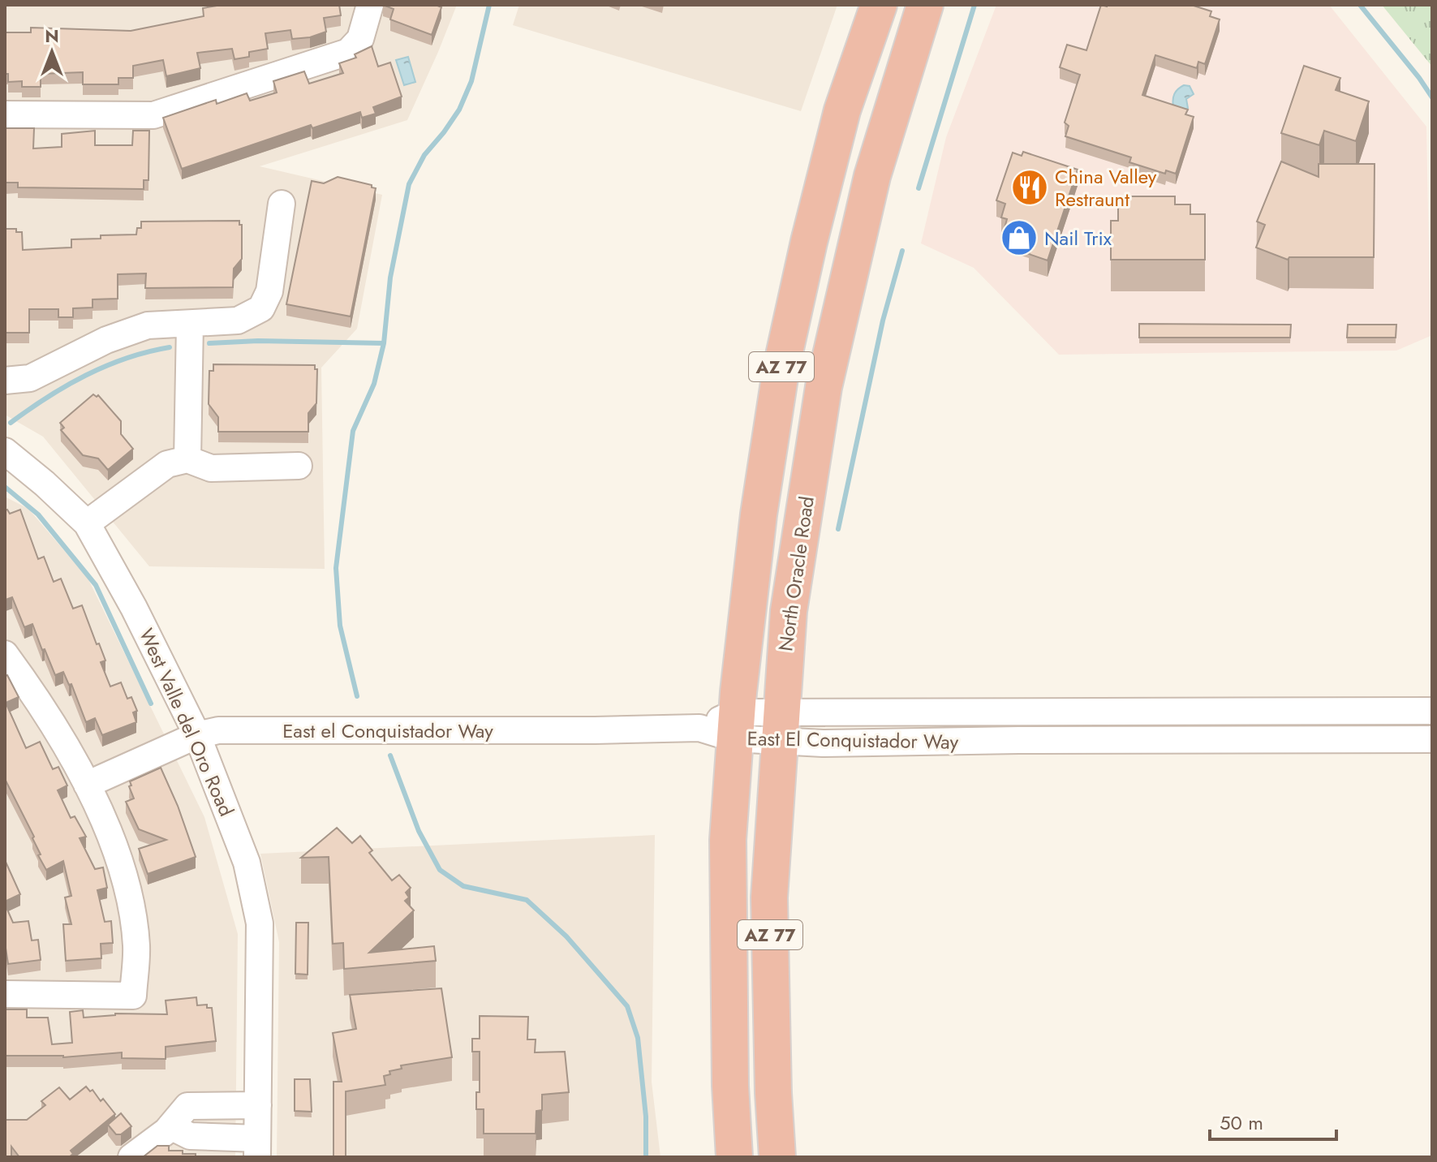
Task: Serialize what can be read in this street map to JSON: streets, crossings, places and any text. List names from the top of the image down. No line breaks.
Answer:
{"streets":{"highway":["AZ 77","North Oracle Road"],"street":["West Valle del Oro Road","East el Conquistador Way","East El Conquistador Way"]},"crossings":[["AZ 77","East El Conquistador Way"],["North Oracle Road","East El Conquistador Way"],["West Valle del Oro Road","East el Conquistador Way"],["East el Conquistador Way","East El Conquistador Way"]],"places":{"restaurant":["China Valley Restraunt"],"shop":["Nail Trix"]},"scale_bar":"50 m","north":"top"}
